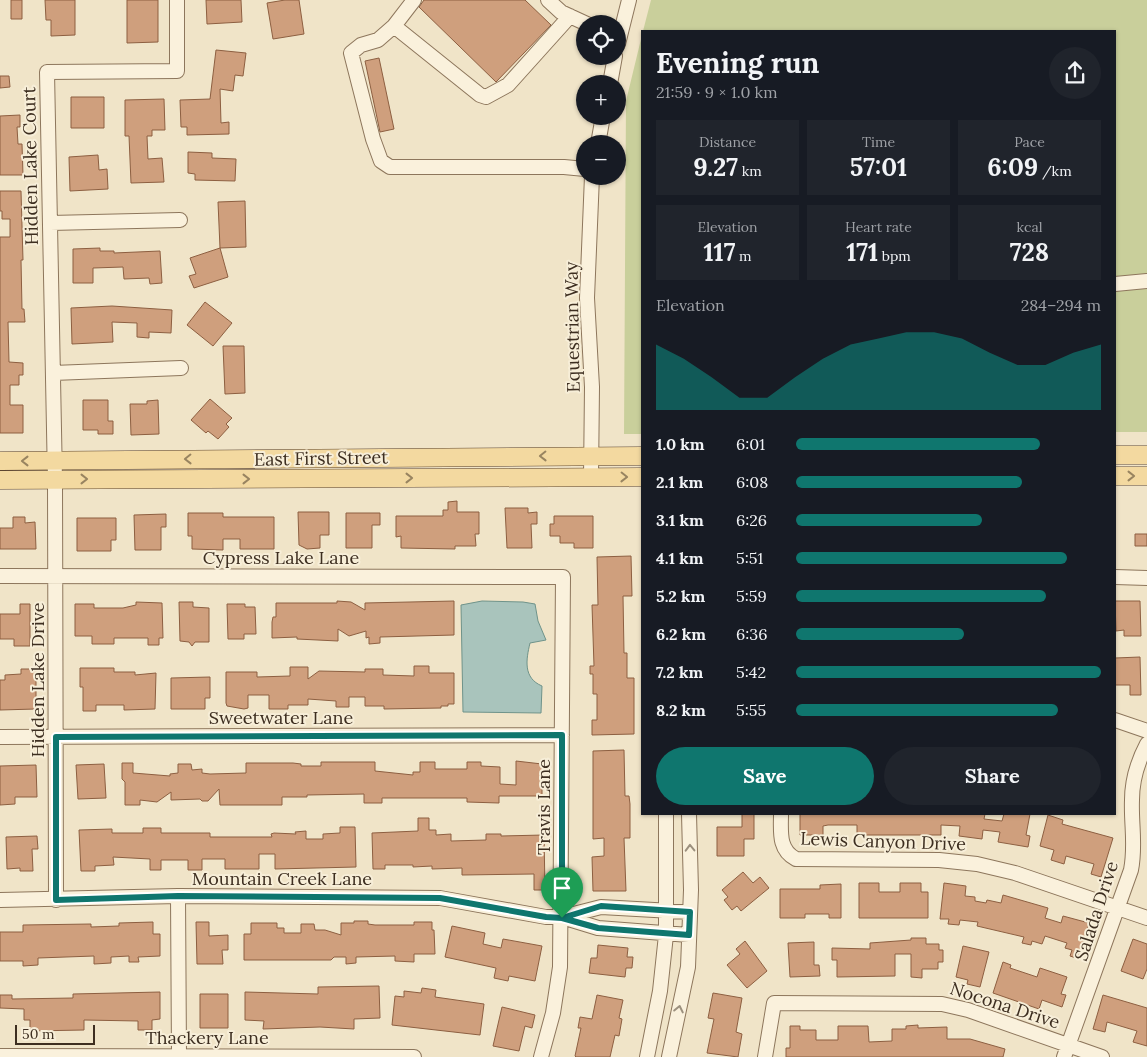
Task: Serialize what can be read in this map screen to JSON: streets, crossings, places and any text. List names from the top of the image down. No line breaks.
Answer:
{"streets":{"main road":["East First Street"],"street":["Hidden Lake Court","Equestrian Way","Cypress Lake Lane","Hidden Lake Drive","Sweetwater Lane","Travis Lane","Lewis Canyon Drive","Mountain Creek Lane","Salada Drive","Nocona Drive","Thackery Lane"]},"crossings":[["Hidden Lake Court","East First Street"],["Hidden Lake Court","Hidden Lake Drive"],["Equestrian Way","East First Street"],["East First Street","Hidden Lake Drive"],["Cypress Lake Lane","Hidden Lake Drive"],["Cypress Lake Lane","Travis Lane"],["Hidden Lake Drive","Sweetwater Lane"],["Hidden Lake Drive","Mountain Creek Lane"],["Sweetwater Lane","Travis Lane"],["Travis Lane","Mountain Creek Lane"],["Lewis Canyon Drive","Salada Drive"],["Salada Drive","Nocona Drive"]],"scale_bar":"50 m","page":{"map_buttons":["+","−"],"heading":["Evening run","21:59 · 9 × 1.0 km"],"stats":[["Distance","9.27 km"],["Time","57:01"],["Pace","6:09 /km"],["Elevation","117 m"],["Heart rate","171 bpm"],["kcal","728"]],"chart":["Elevation","284–294 m"],"list":[{"name":"1.0 km","note":"6:01"},{"name":"2.1 km","note":"6:08"},{"name":"3.1 km","note":"6:26"},{"name":"4.1 km","note":"5:51"},{"name":"5.2 km","note":"5:59"},{"name":"6.2 km","note":"6:36"},{"name":"7.2 km","note":"5:42"},{"name":"8.2 km","note":"5:55"}],"buttons":["Save","Share"],"scale":"50 m"}}
